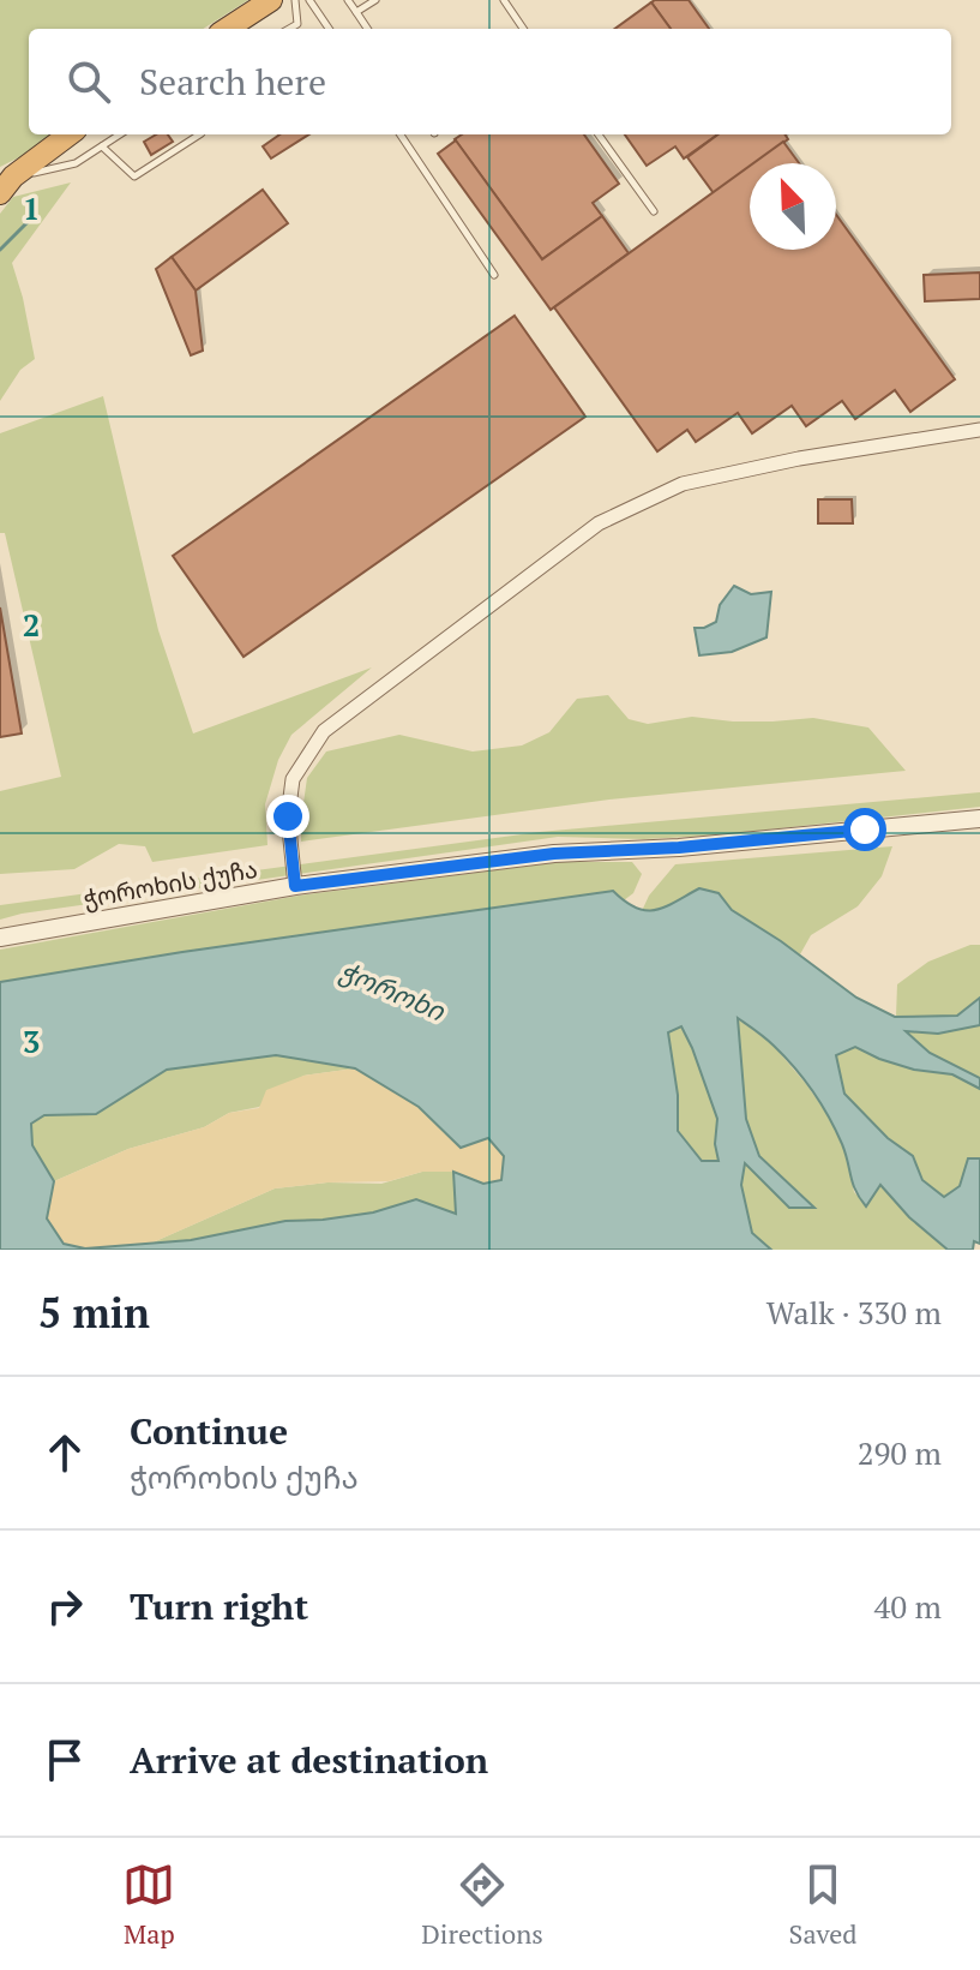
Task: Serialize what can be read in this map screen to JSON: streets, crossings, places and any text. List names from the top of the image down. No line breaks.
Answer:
{"streets":{"street":["ჭოროხის ქუჩა"]},"water":["ჭოროხი"],"north":"top left","page":{"search":"Search here","heading":["5 min","Walk · 330 m"],"list":[["Continue","ჭოროხის ქუჩა","290 m"],["Turn right","40 m"],"Arrive at destination"],"nav":["Map","Directions","Saved"]},"grid":{"rows":["1","2","3"]}}
